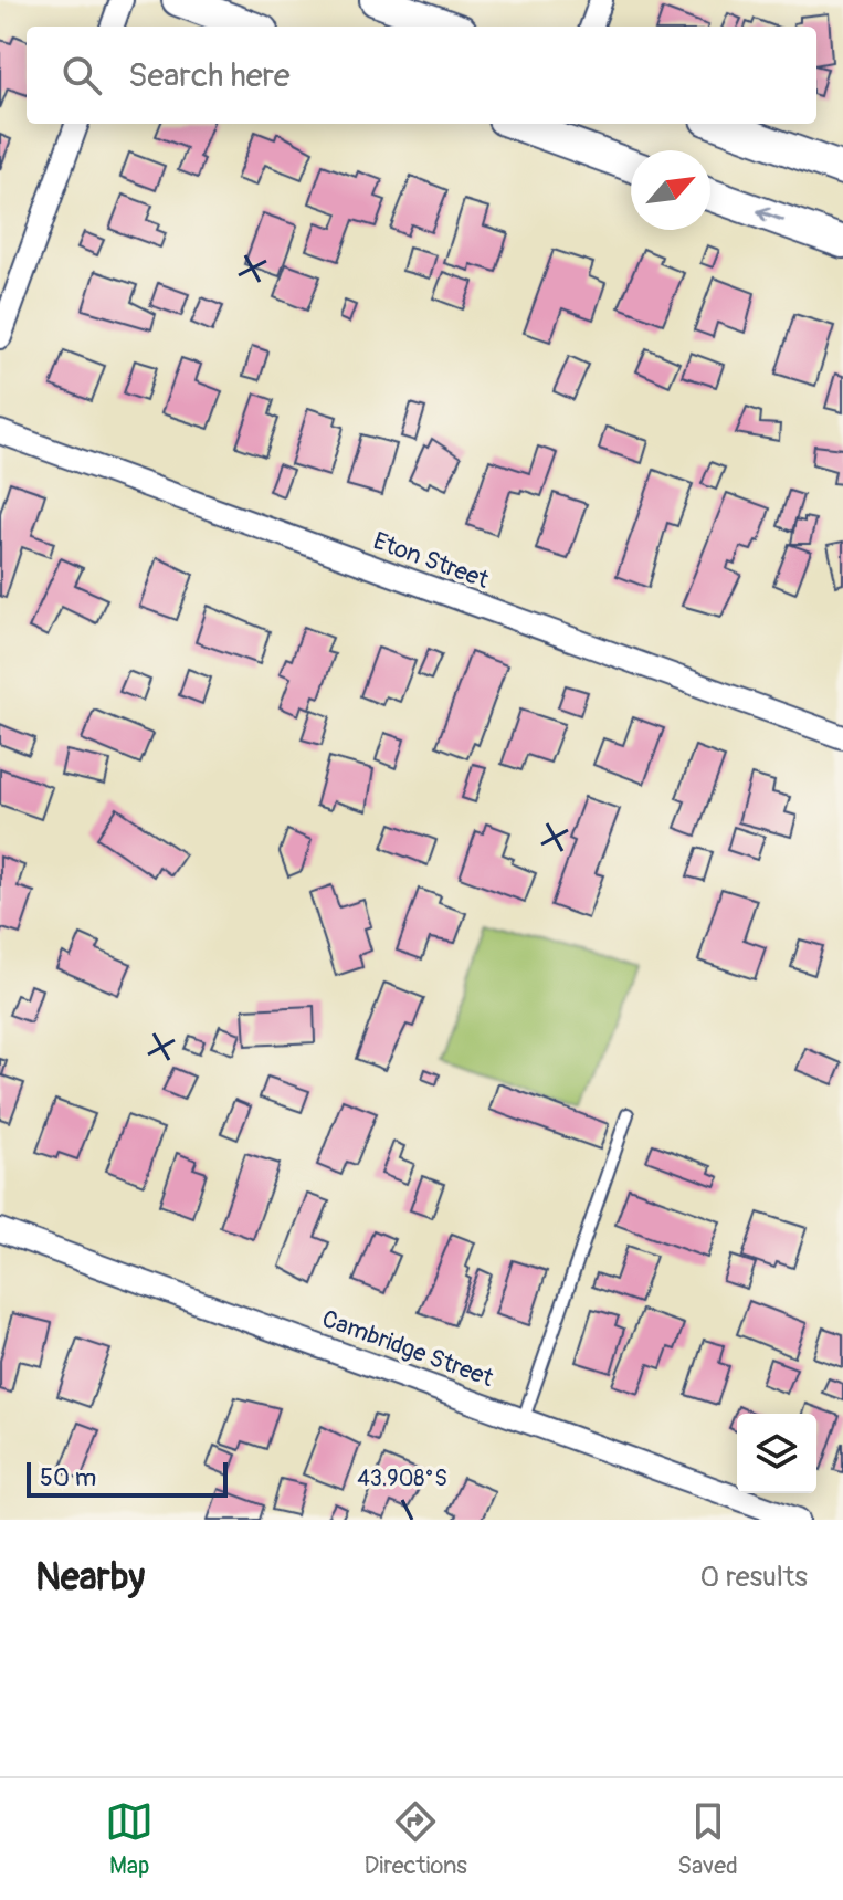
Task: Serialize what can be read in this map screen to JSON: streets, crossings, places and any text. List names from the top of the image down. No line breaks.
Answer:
{"streets":{"street":["Eton Street","Cambridge Street"]},"scale_bar":"50 m","north":"top right","page":{"search":"Search here","scale":"50 m","heading":["Nearby","0 results"],"nav":["Map","Directions","Saved"]},"coordinates":["43.908°S"]}
